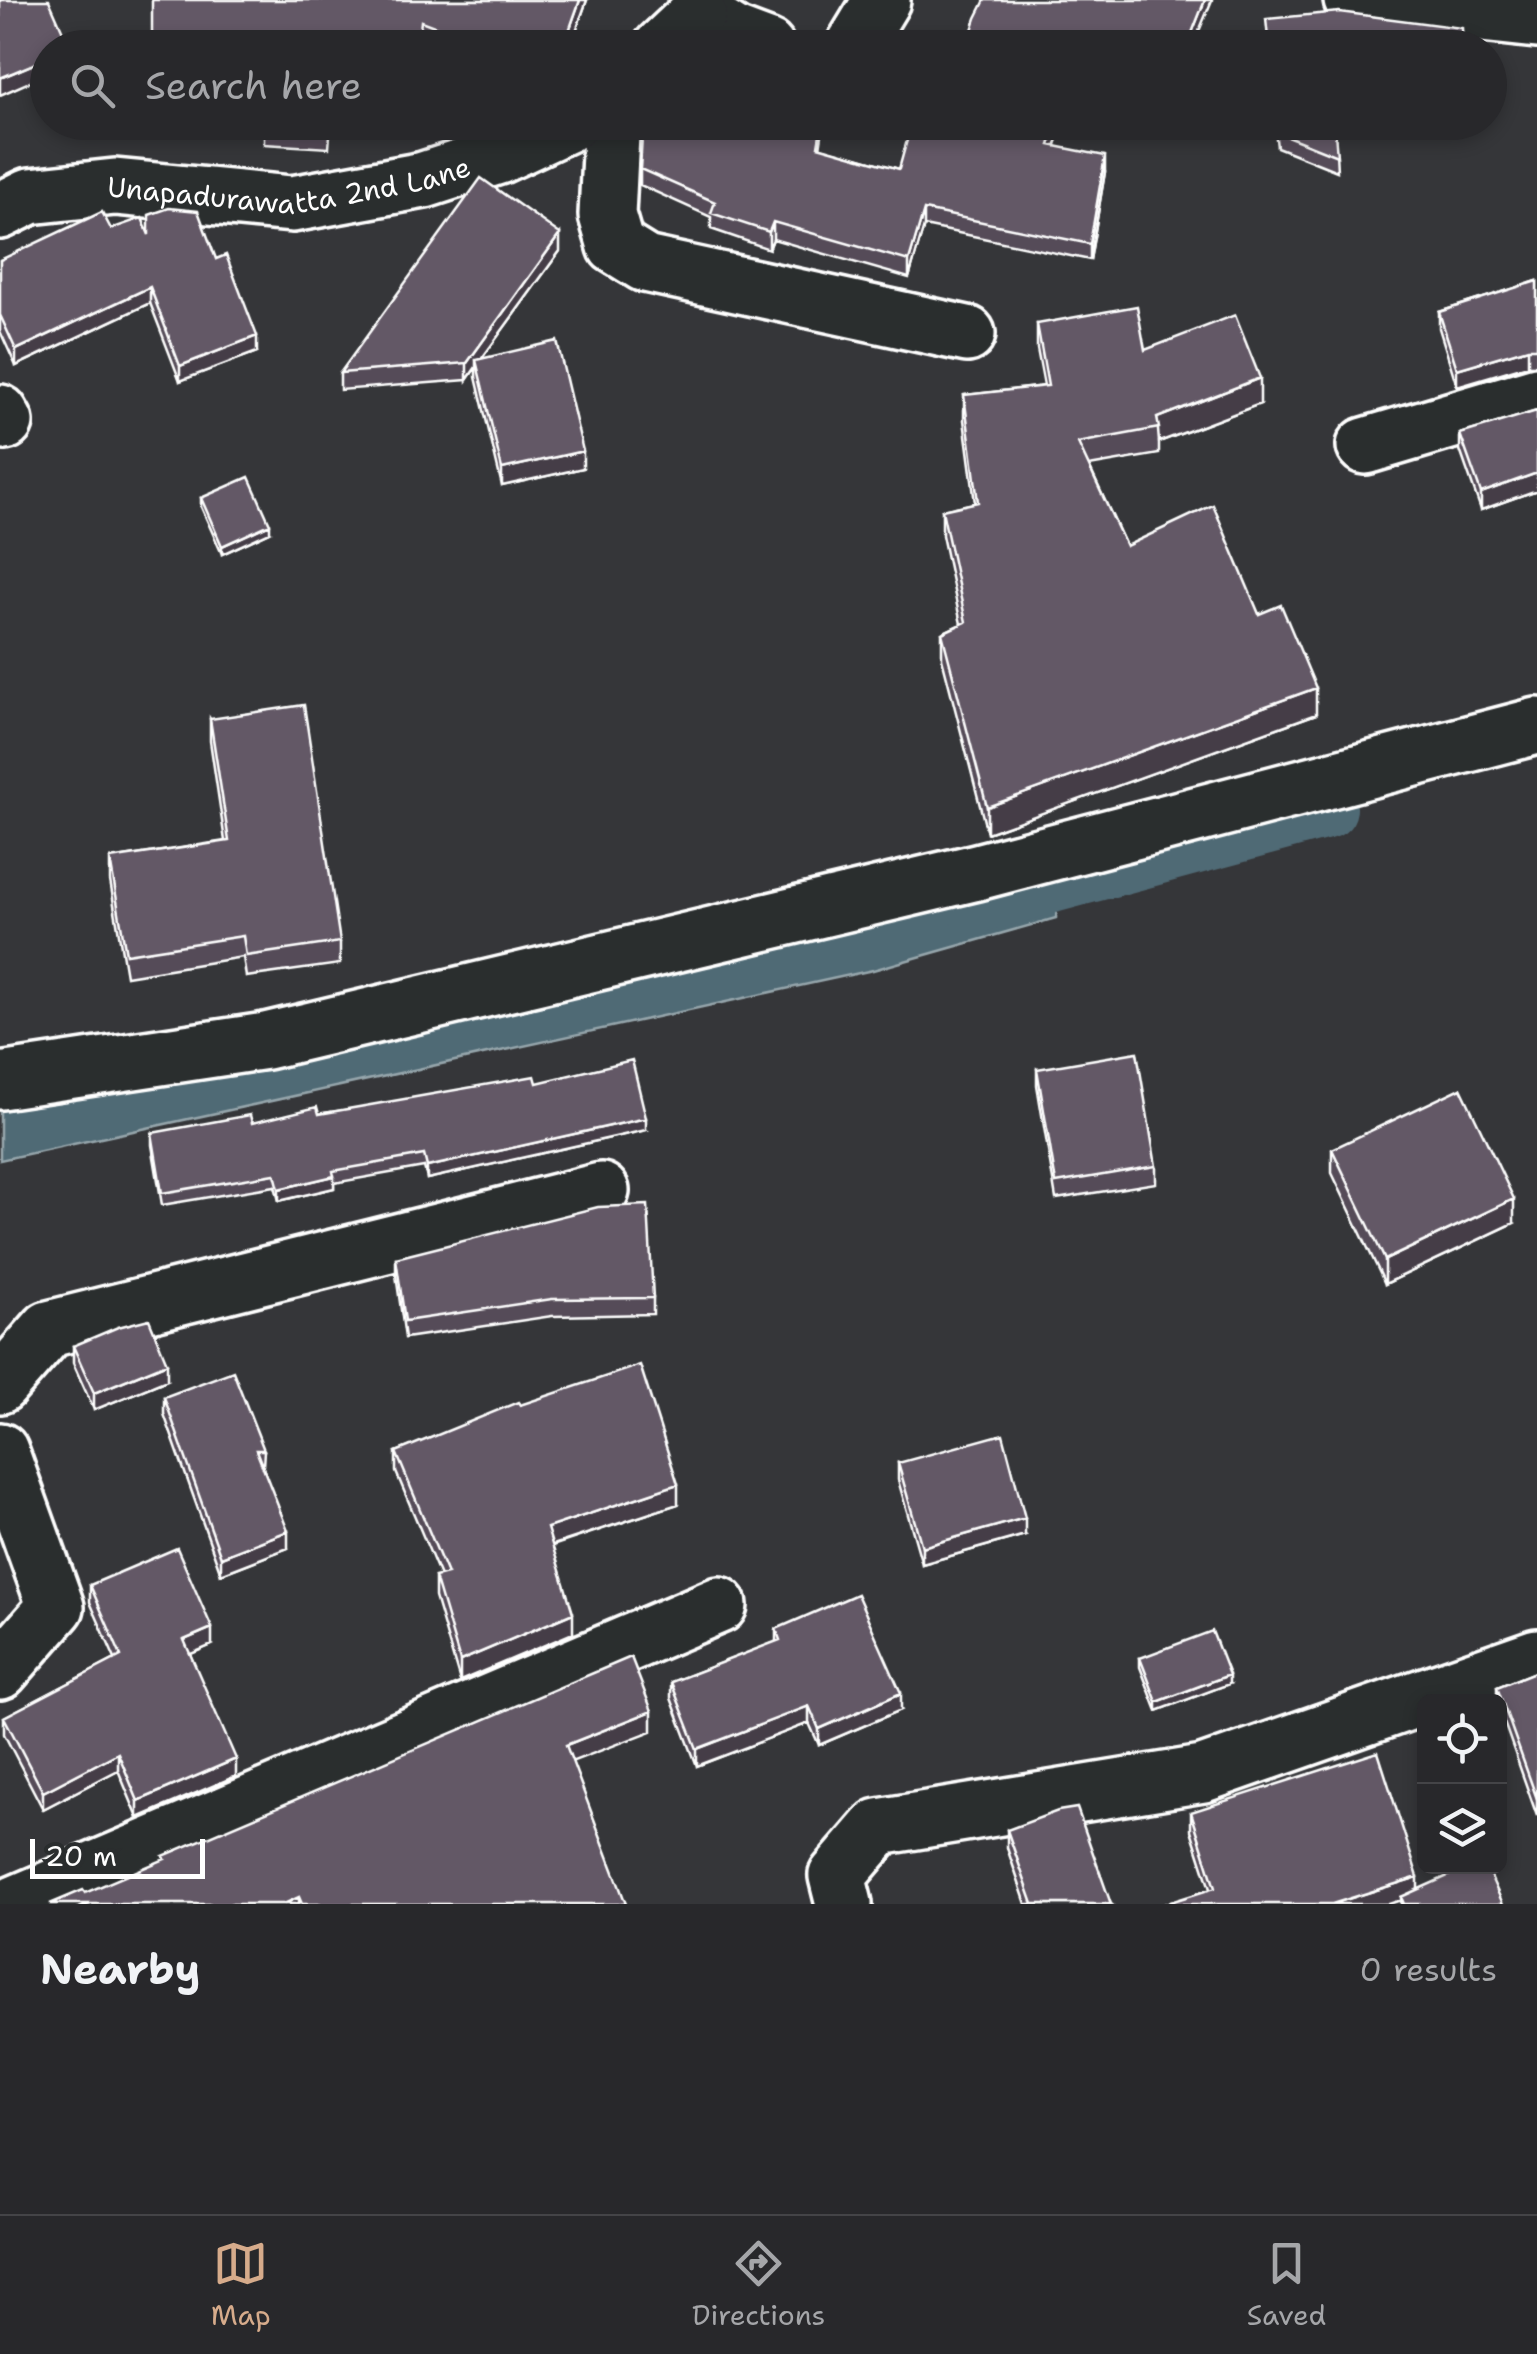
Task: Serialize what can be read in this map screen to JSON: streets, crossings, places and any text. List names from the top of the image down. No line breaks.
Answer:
{"streets":{"street":["Unapadurawatta 2nd Lane"]},"scale_bar":"20 m","page":{"search":"Search here","scale":"20 m","heading":["Nearby","0 results"],"nav":["Map","Directions","Saved"]}}
